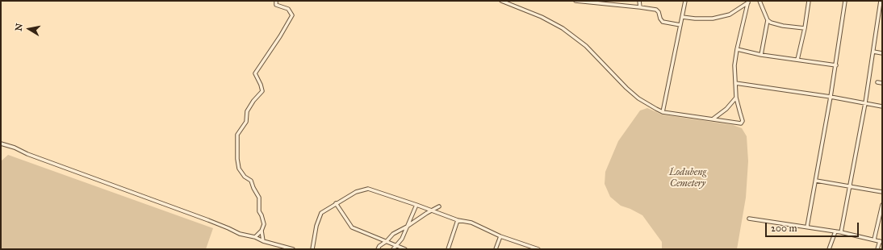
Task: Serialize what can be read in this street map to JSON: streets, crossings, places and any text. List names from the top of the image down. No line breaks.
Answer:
{"parks":["Lodubeng Cemetery"],"scale_bar":"200 m","north":"left"}
